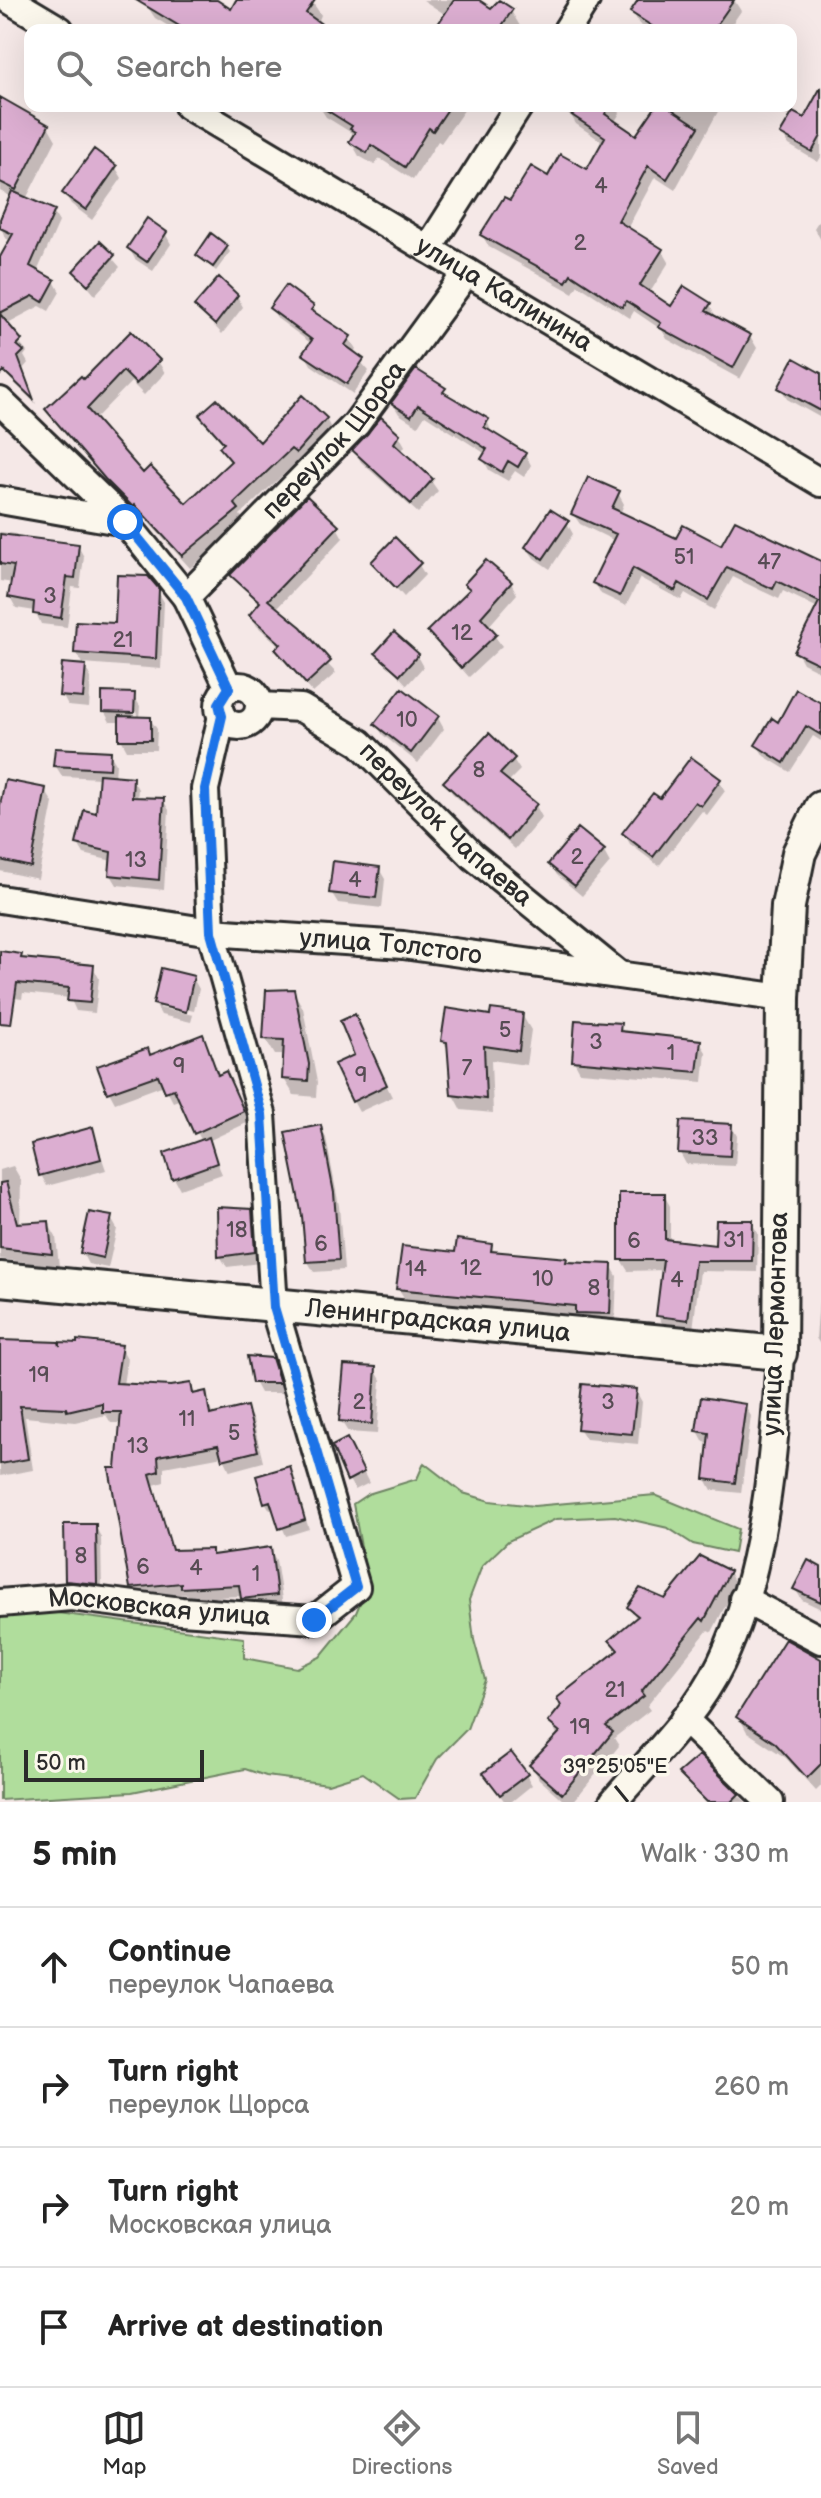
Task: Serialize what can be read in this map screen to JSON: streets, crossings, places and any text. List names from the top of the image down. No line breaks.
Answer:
{"streets":{"street":["улица Калинина","переулок Щорса","переулок Чапаева","улица Толстого","Ленинградская улица","улица Лермонтова","Московская улица"]},"crossings":[["улица Калинина","переулок Щорса"],["переулок Чапаева","улица Толстого"],["улица Толстого","улица Лермонтова"],["Ленинградская улица","улица Лермонтова"],["Ленинградская улица","Московская улица"]],"house_numbers":["4","2","51","47","3","12","21","10","8","2","13","4","5","3","1","9","7","9","33","18","31","6","6","12","14","10","4","8","19","2","3","11","5","13","8","6","4","1","21","19"],"scale_bar":"50 m","page":{"search":"Search here","scale":"50 m","heading":["5 min","Walk · 330 m"],"list":[["Continue","переулок Чапаева","50 m"],["Turn right","переулок Щорса","260 m"],["Turn right","Московская улица","20 m"],"Arrive at destination"],"nav":["Map","Directions","Saved"]},"coordinates":["39°25'05\"E"]}
